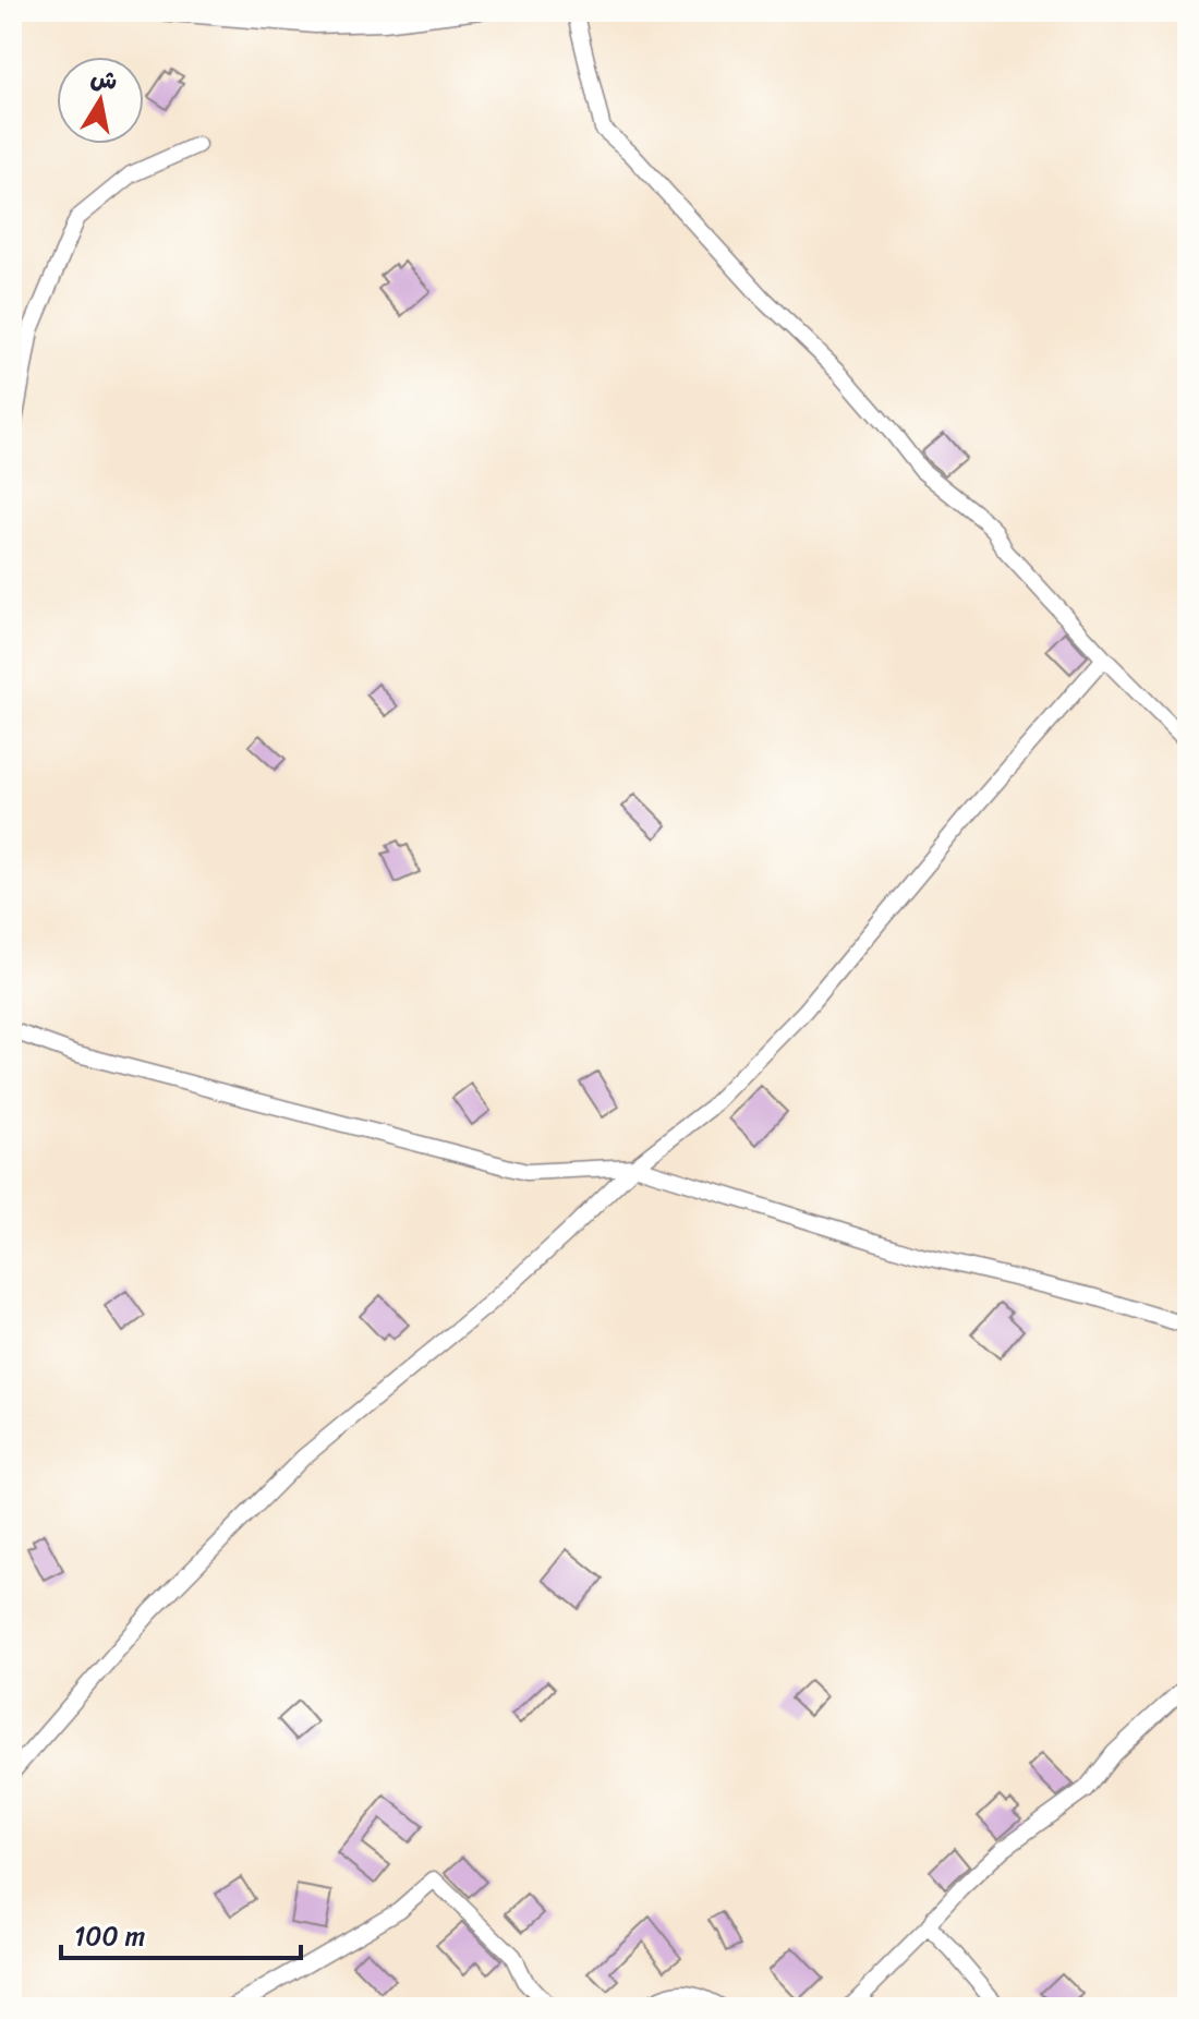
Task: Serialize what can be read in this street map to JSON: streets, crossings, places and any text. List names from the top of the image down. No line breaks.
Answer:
{"scale_bar":"100 m","north":"top"}
